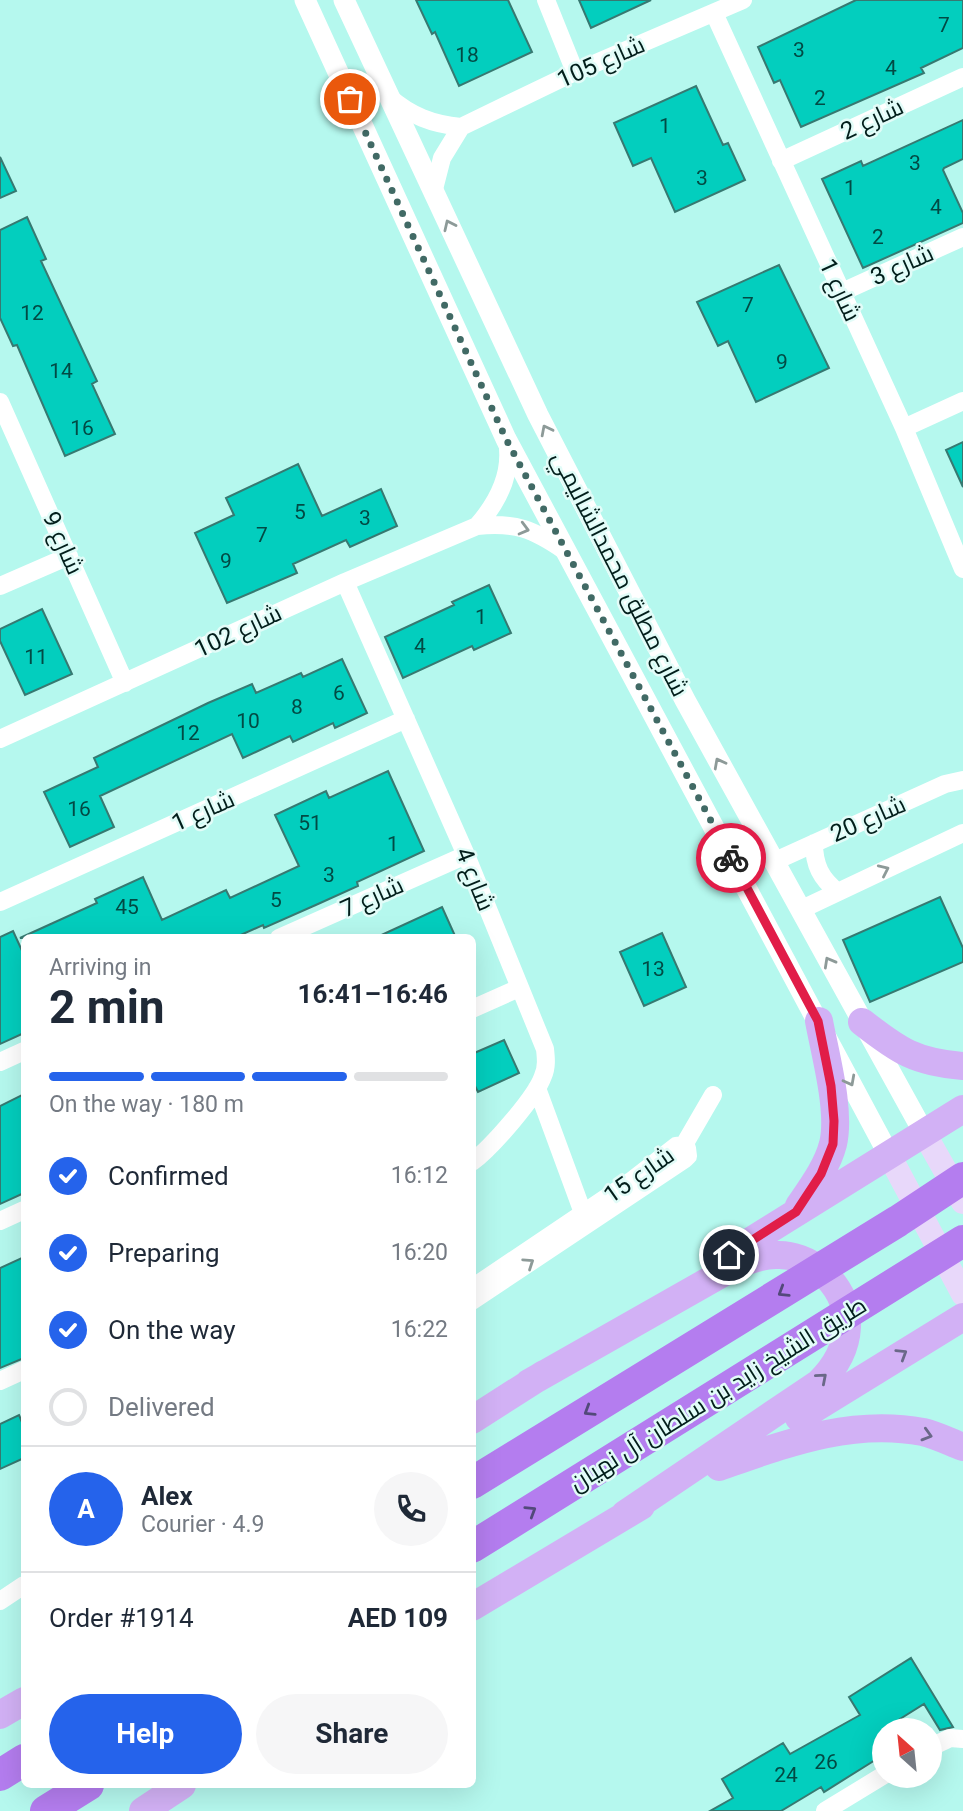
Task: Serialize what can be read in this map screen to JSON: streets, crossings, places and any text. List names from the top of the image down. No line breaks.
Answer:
{"streets":{"highway":["طريق الشيخ زايد بن سلطان آل نهيان"],"street":["شارع 105","شارع 2","شارع 3","شارع 1","شارع 9","شارع مطلق محمدالشاليمي","شارع 102","شارع 20","شارع 4","شارع 7","شارع 15"]},"crossings":[["شارع 105","شارع 1"],["شارع 2","شارع 1"],["شارع 3","شارع 1"],["شارع 1","شارع 4"],["شارع 9","شارع 102"],["شارع مطلق محمدالشاليمي","شارع 102"],["شارع مطلق محمدالشاليمي","شارع 20"],["شارع 102","شارع 4"],["شارع 4","شارع 7"]],"house_numbers":["7","3","18","4","2","1","3","3","1","4","2","7","12","9","14","16","5","3","7","9","1","4","11","6","8","10","12","16","51","1","3","5","45","13","26","24"],"north":"top left","page":{"heading":["2 min","Arriving in","16:41–16:46"],"panel":["Alex","Courier · 4.9","Order #1914","AED 109"],"bar":"On the way · 180 m","list":[["Confirmed","16:12"],["Preparing","16:20"],["On the way","16:22"],"Delivered"],"round":"A","buttons":["Help","Share"]}}
